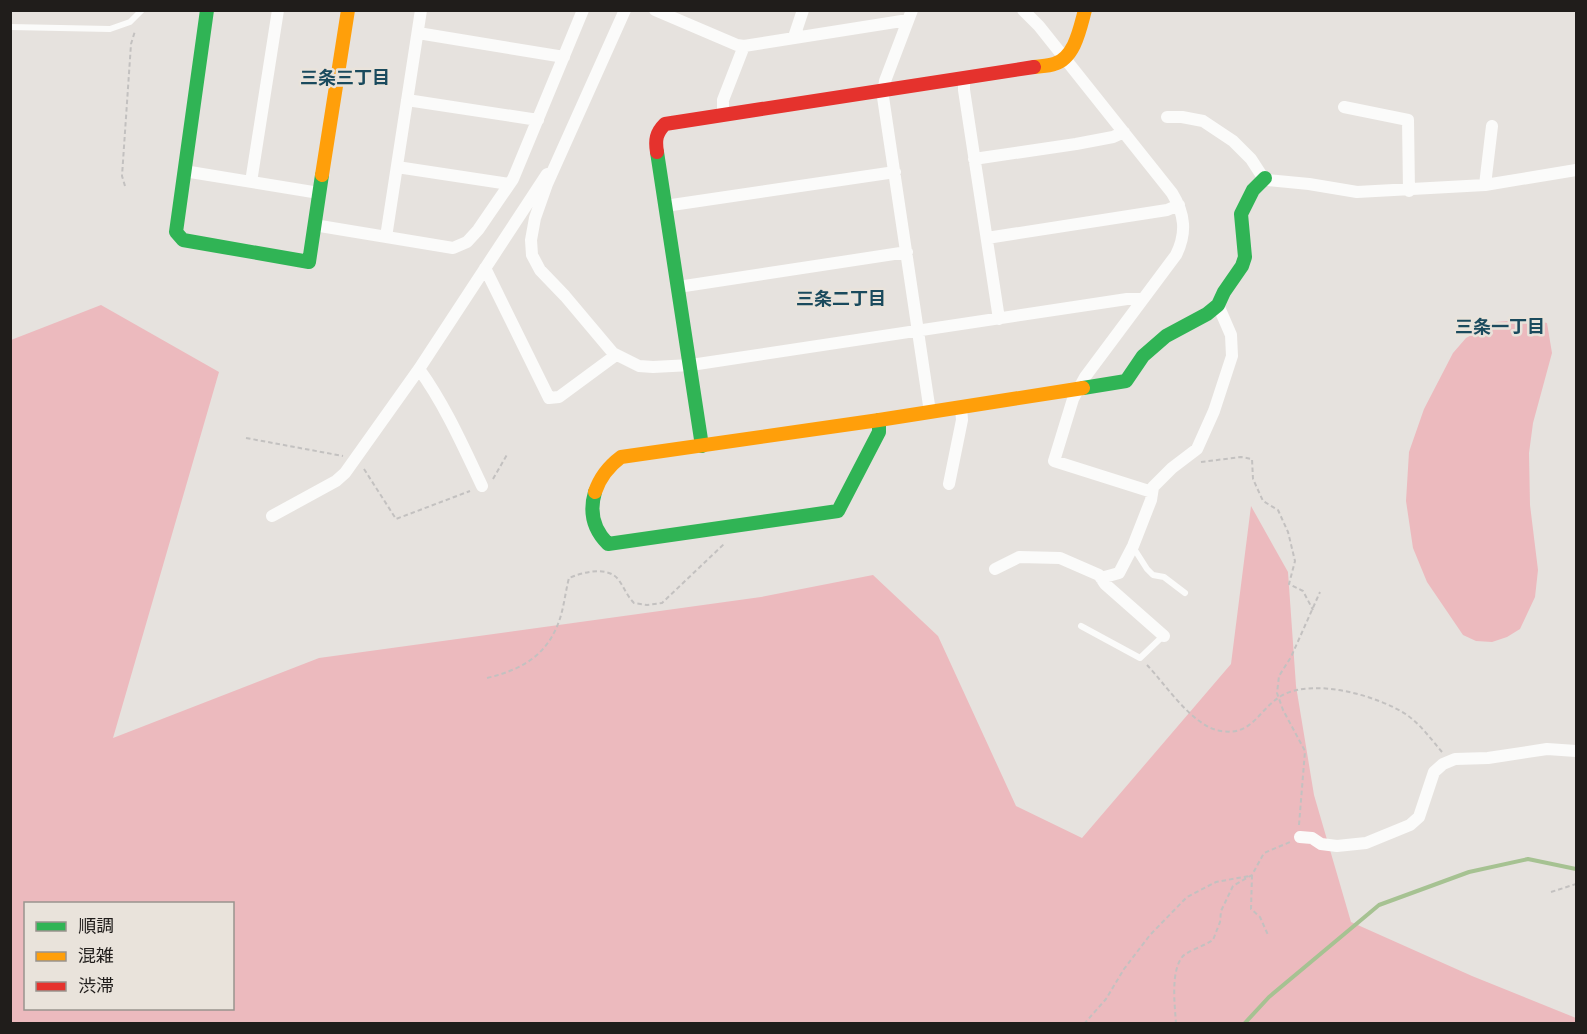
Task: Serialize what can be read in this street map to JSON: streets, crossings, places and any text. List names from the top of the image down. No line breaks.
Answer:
{"districts":["三条三丁目","三条二丁目","三条一丁目"],"legend":["順調","混雑","渋滞"]}
